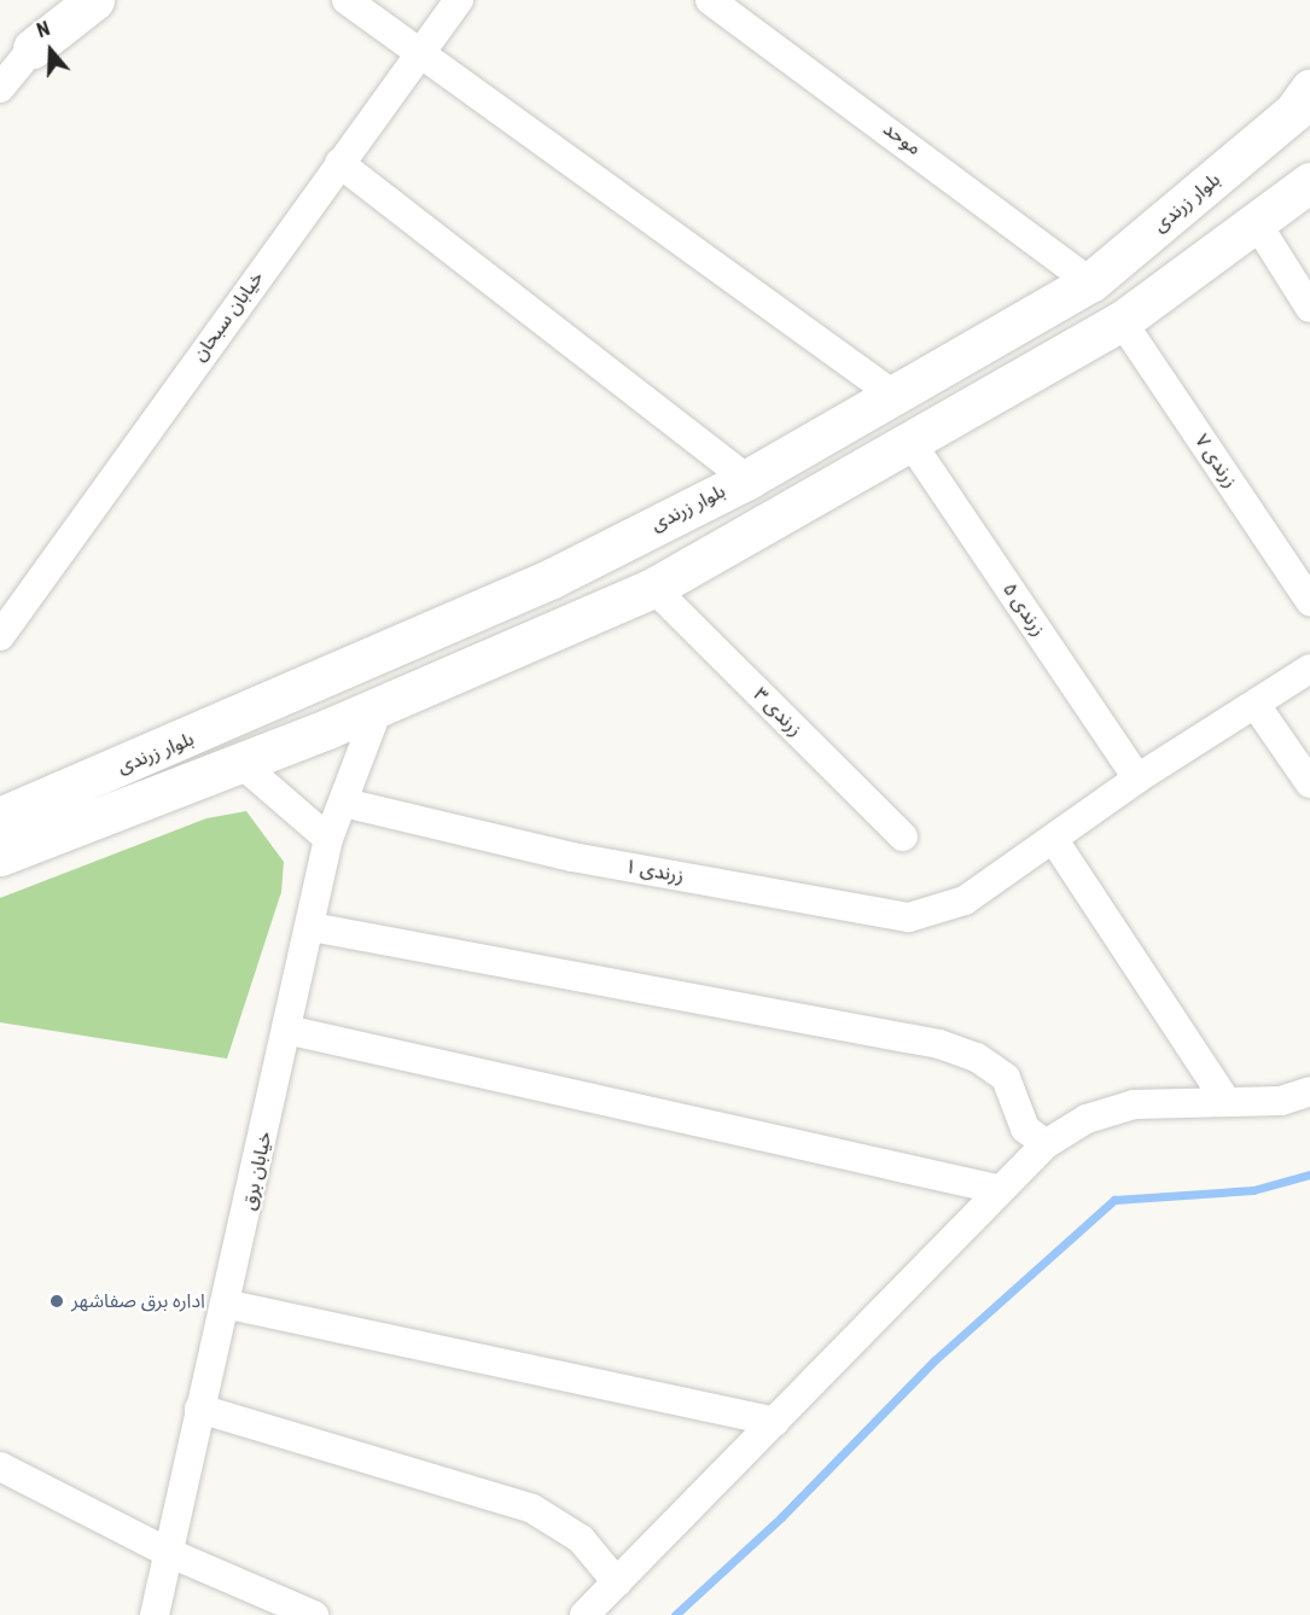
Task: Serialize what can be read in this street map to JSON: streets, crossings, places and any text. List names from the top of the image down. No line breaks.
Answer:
{"streets":{"main road":["بلوار زرندی"],"street":["موحد","خیابان سبحان","زرندی ۷","زرندی ۵","زرندی ۳","زرندی ۱","خیابان برق"]},"crossings":[["موحد","بلوار زرندی"],["بلوار زرندی","زرندی ۷"],["بلوار زرندی","زرندی ۵"],["بلوار زرندی","زرندی ۳"],["زرندی ۵","زرندی ۱"]],"places":["اداره برق صفاشهر"],"north":"top"}
